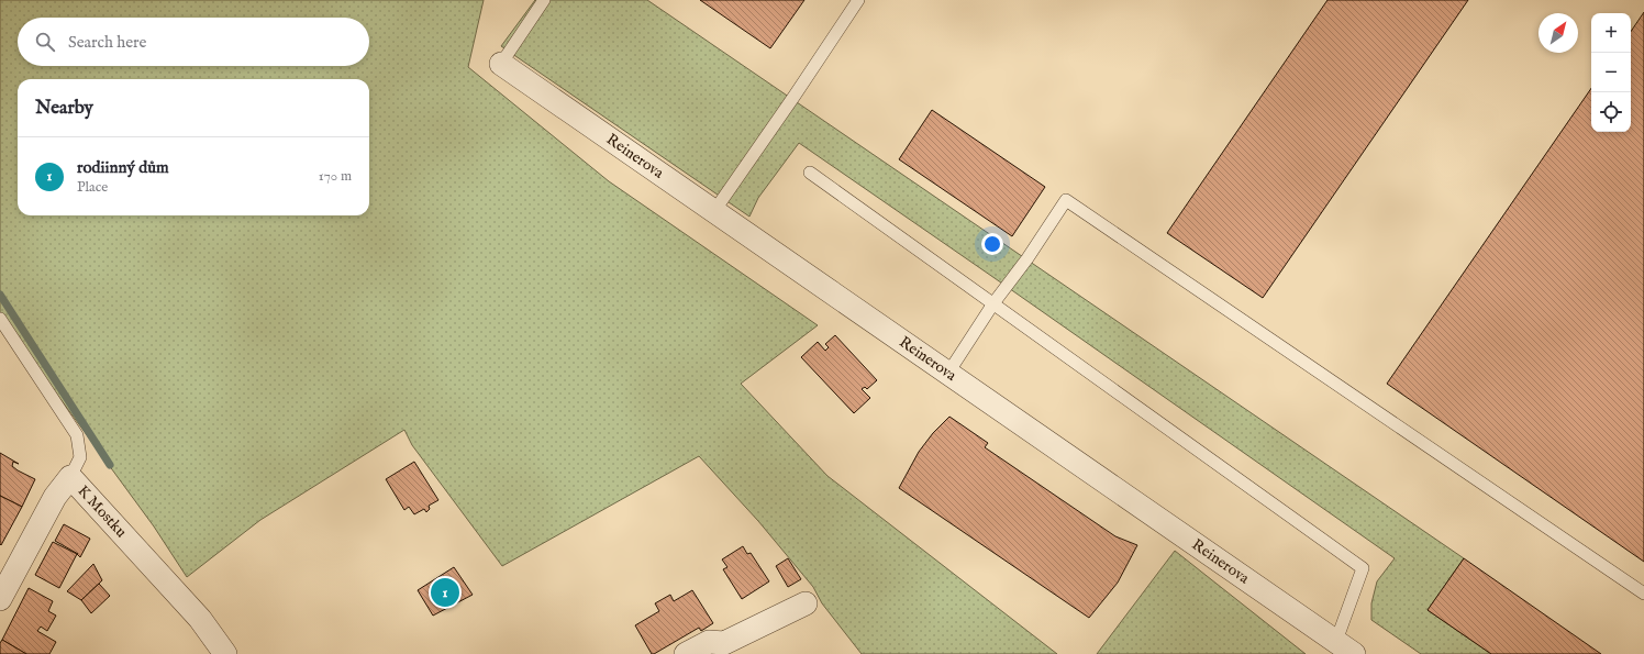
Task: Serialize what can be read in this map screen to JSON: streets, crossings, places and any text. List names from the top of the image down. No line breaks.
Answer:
{"streets":{"street":["Reinerova","K Mostku"]},"north":"top right","page":{"map_buttons":["+","−"],"search":"Search here","heading":"Nearby","list":[{"mark":"1","name":"rodiinný dům","note":"Place","value":"170 m"}],"pins":"1"}}
